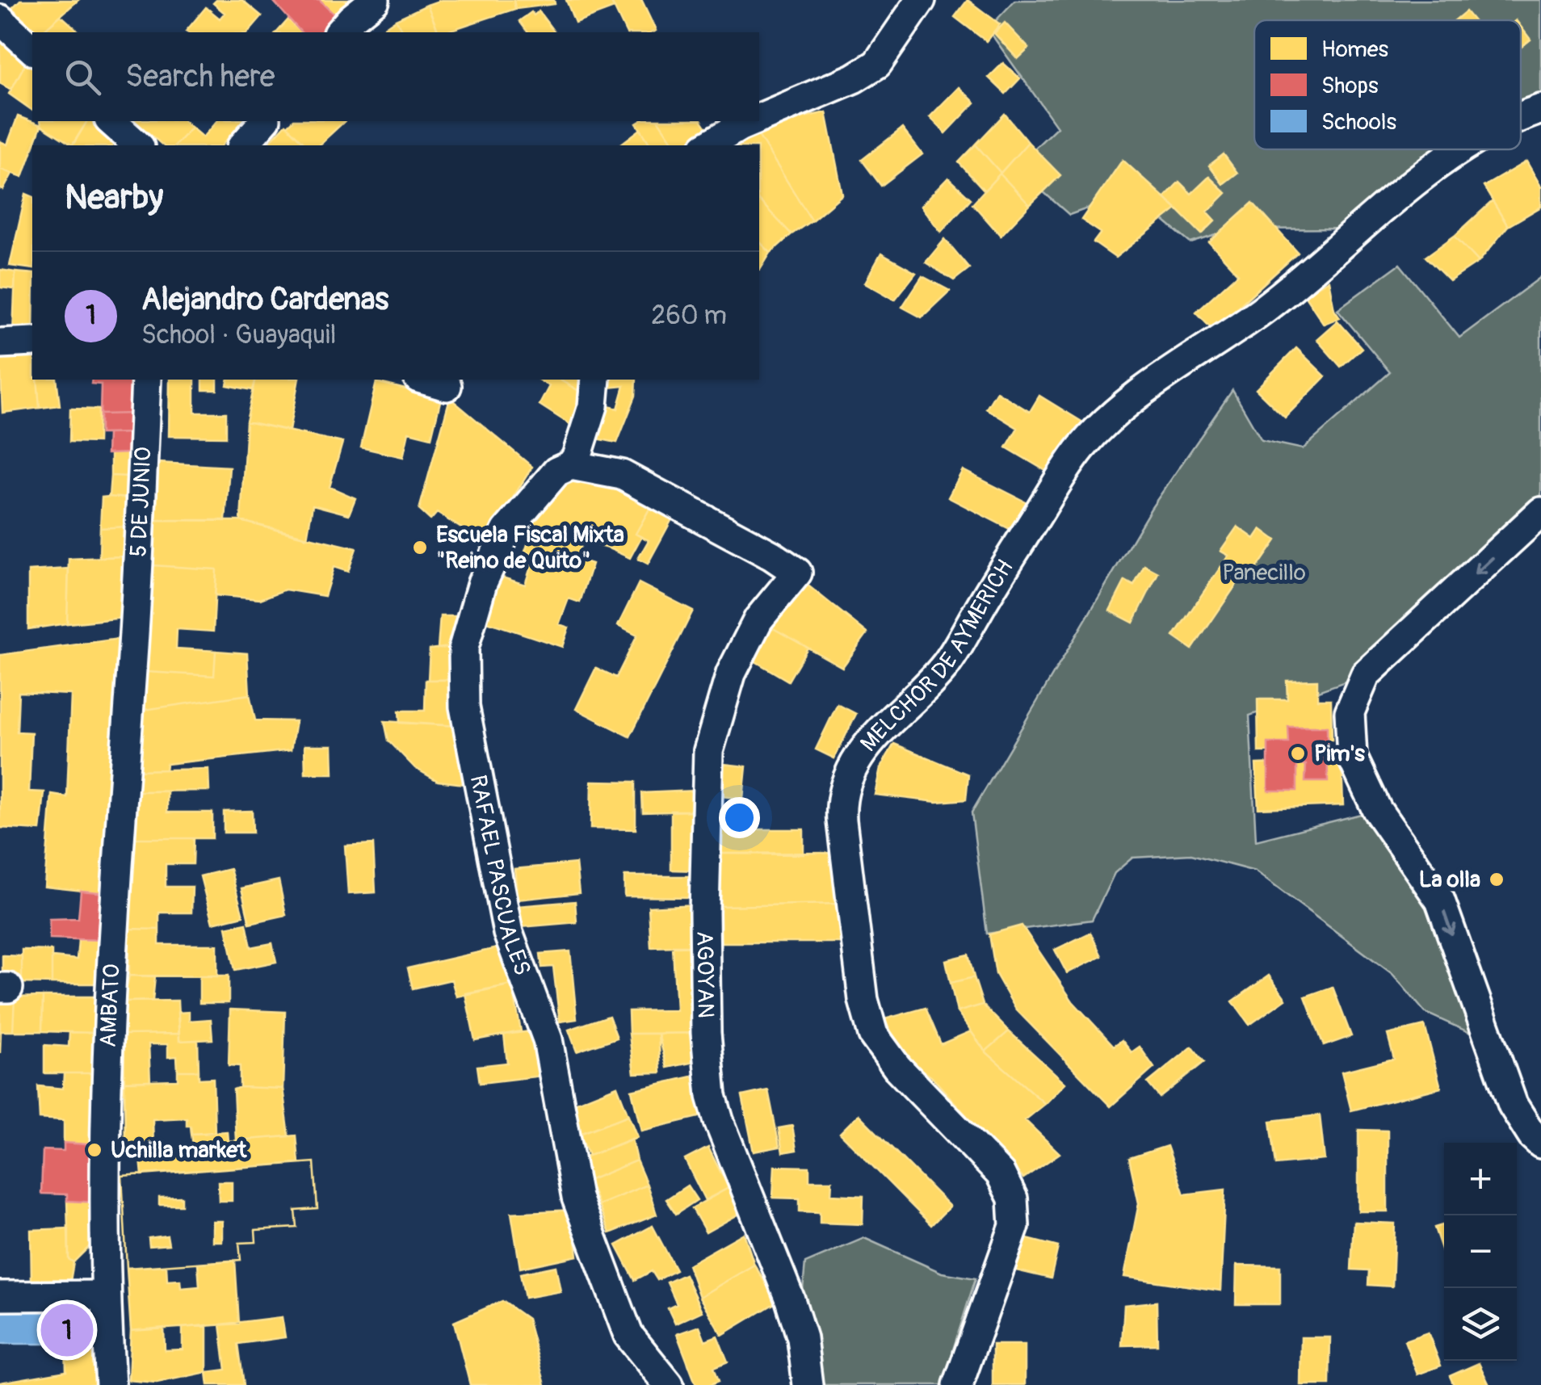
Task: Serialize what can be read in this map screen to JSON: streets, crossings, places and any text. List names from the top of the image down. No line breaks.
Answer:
{"streets":{"street":["5 DE JUNIO","MELCHOR DE AYMERICH","RAFAEL PASCUALES","AGOYAN","AMBATO"]},"crossings":[["5 DE JUNIO","AMBATO"],["RAFAEL PASCUALES","AGOYAN"]],"parks":["Panecillo"],"places":["Escuela Fiscal Mixta \"Reino de Quito\"","Pim's","La olla","Uchilla market"],"legend":["Homes","Shops","Schools"],"page":{"search":"Search here","heading":"Nearby","list":[{"mark":"1","name":"Alejandro Cardenas","note":"School · Guayaquil","value":"260 m"}],"map_buttons":["+","−"],"pins":"1"}}
